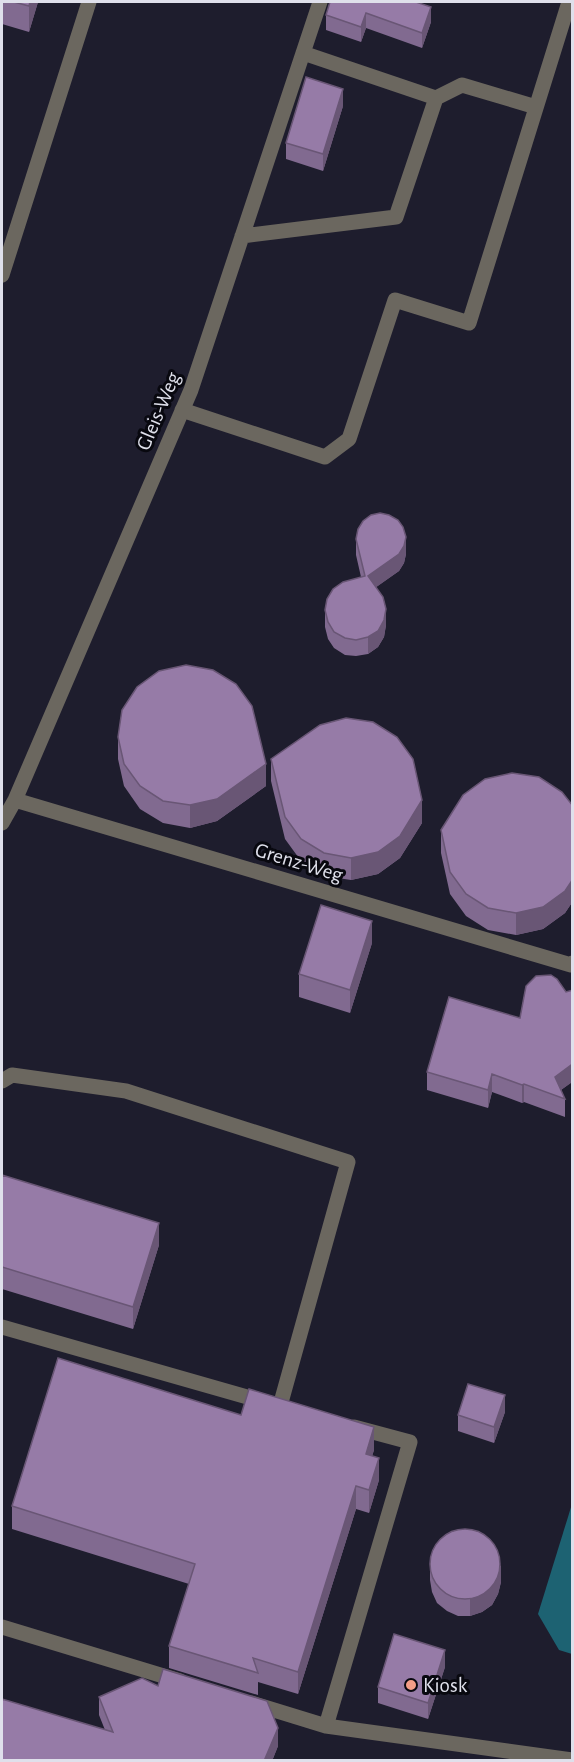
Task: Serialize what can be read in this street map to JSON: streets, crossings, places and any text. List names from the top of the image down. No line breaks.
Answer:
{"streets":{"lane":["Gleis-Weg","Grenz-Weg"]},"crossings":[["Gleis-Weg","Grenz-Weg"]],"places":["Kiosk"]}
